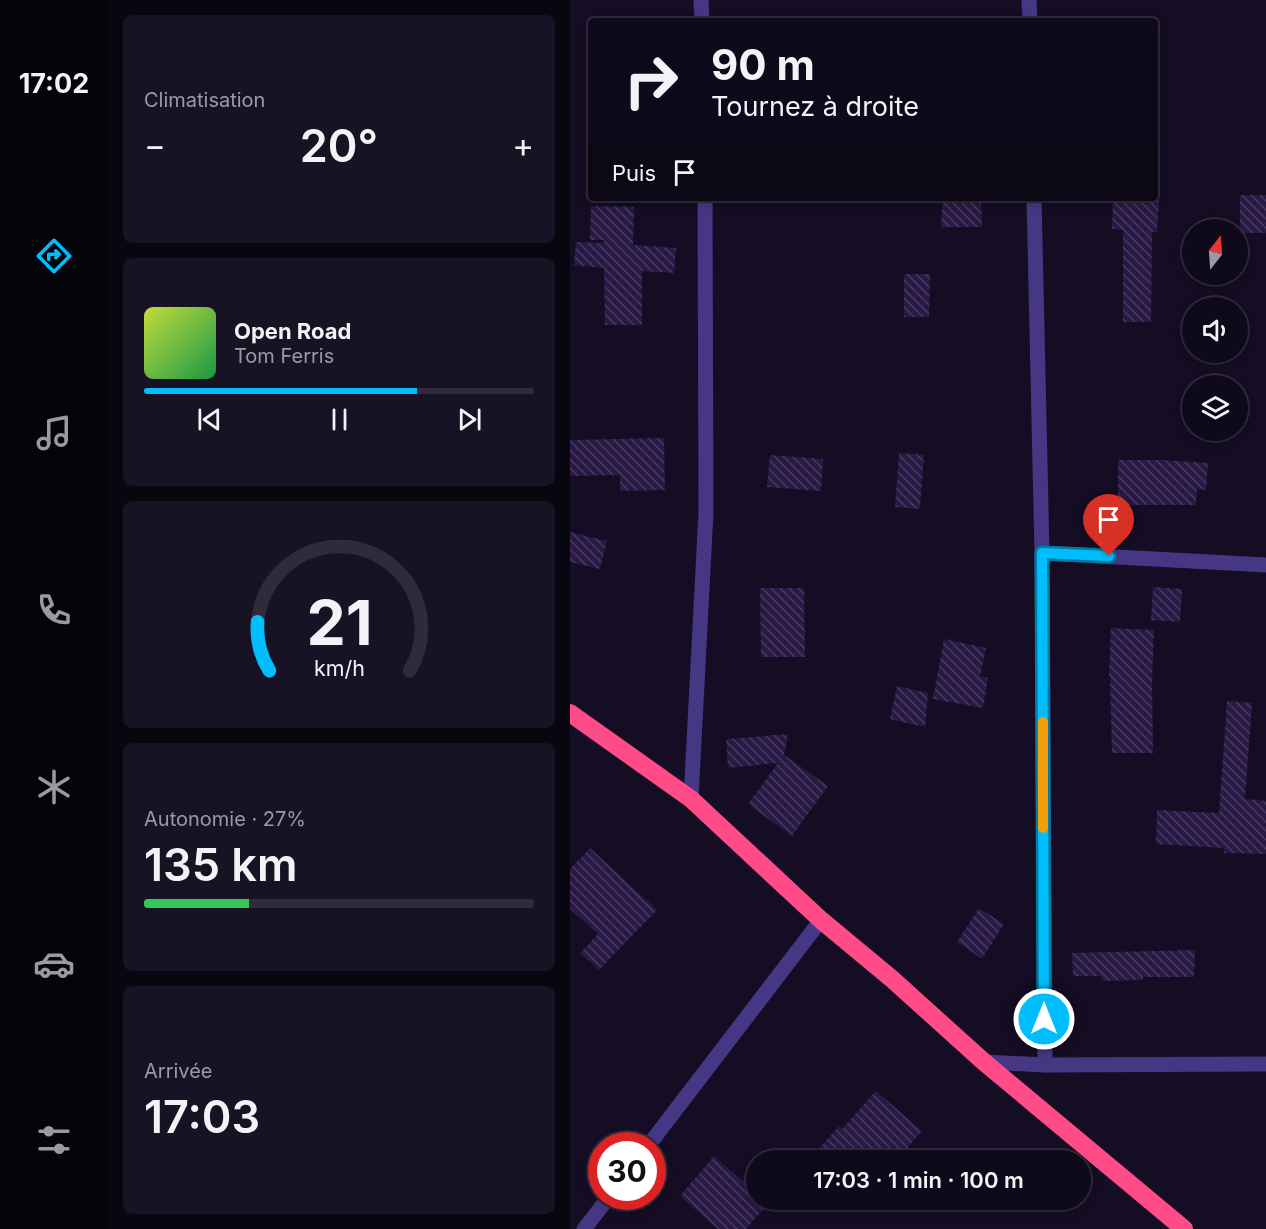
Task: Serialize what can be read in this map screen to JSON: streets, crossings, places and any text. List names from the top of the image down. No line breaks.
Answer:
{"north":"top","page":{"tabs":"17:02","tile":["Climatisation",["Autonomie · 27%","135 km"],["Arrivée","17:03"]],"turn":["90 m","Tournez à droite"],"heat":["−","20°","+"],"then":"Puis","song":["Open Road","Tom Ferris"],"limit":"30","trip":"17:03 · 1 min · 100 m","gauge":["21","km/h"]}}
